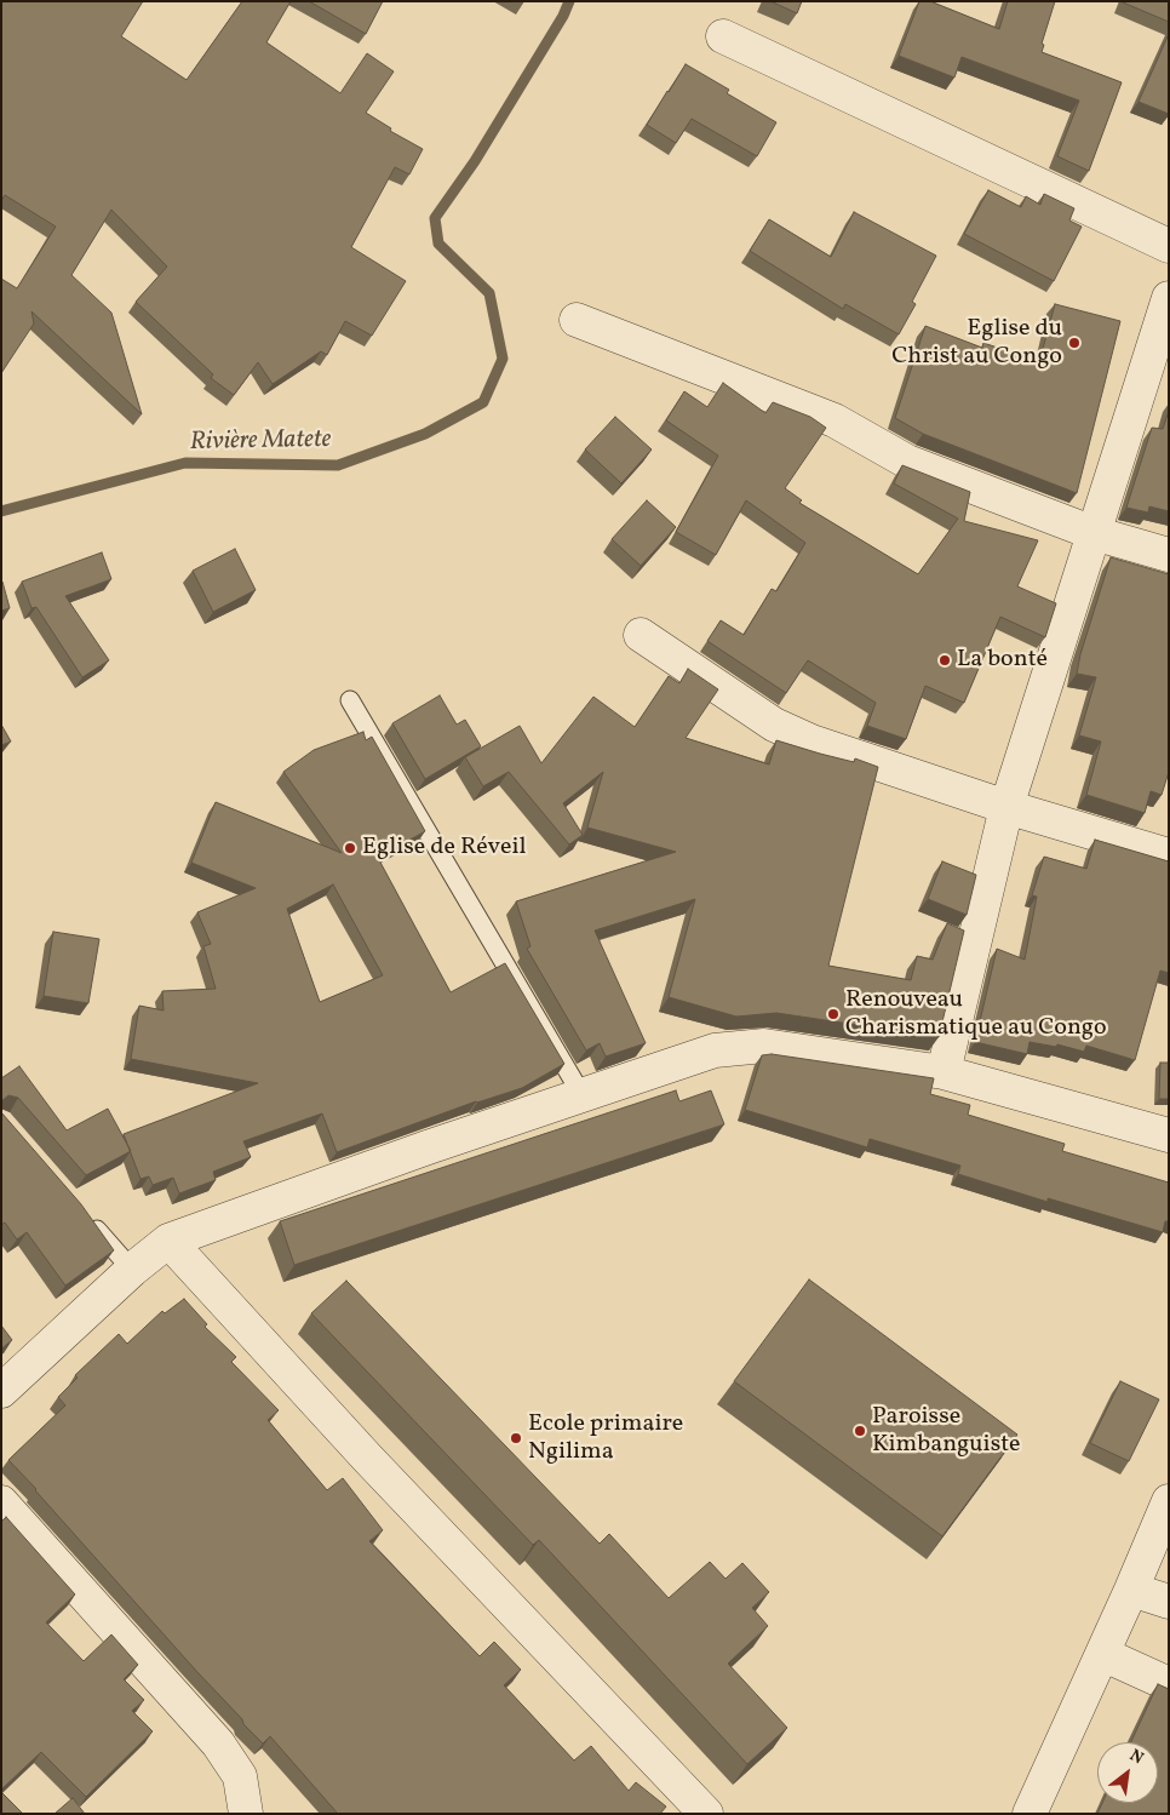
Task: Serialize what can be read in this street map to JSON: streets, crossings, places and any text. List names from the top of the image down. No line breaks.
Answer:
{"water":["Rivière Matete"],"places":["Eglise du Christ au Congo","La bonté","Eglise de Réveil","Renouveau Charismatique au Congo","Paroisse Kimbanguiste","Ecole primaire Ngilima"],"north":"top right"}
